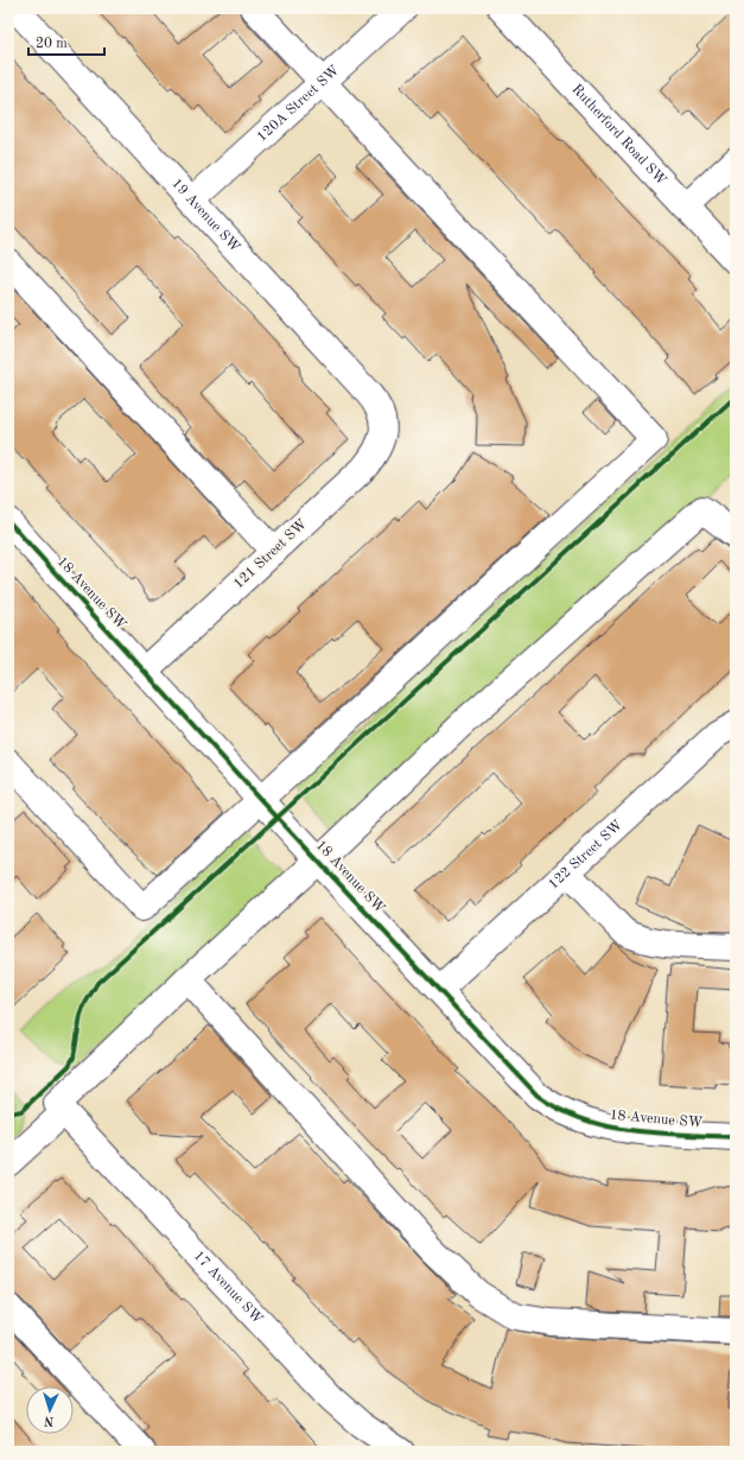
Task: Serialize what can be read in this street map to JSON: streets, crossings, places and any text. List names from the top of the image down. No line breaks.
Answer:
{"streets":{"street":["120A Street SW","Rutherford Road SW","19 Avenue SW","121 Street SW","18 Avenue SW","122 Street SW","17 Avenue SW"]},"crossings":[["120A Street SW","19 Avenue SW"],["19 Avenue SW","121 Street SW"],["121 Street SW","18 Avenue SW"],["18 Avenue SW","122 Street SW"]],"scale_bar":"20 m","north":"bottom"}
